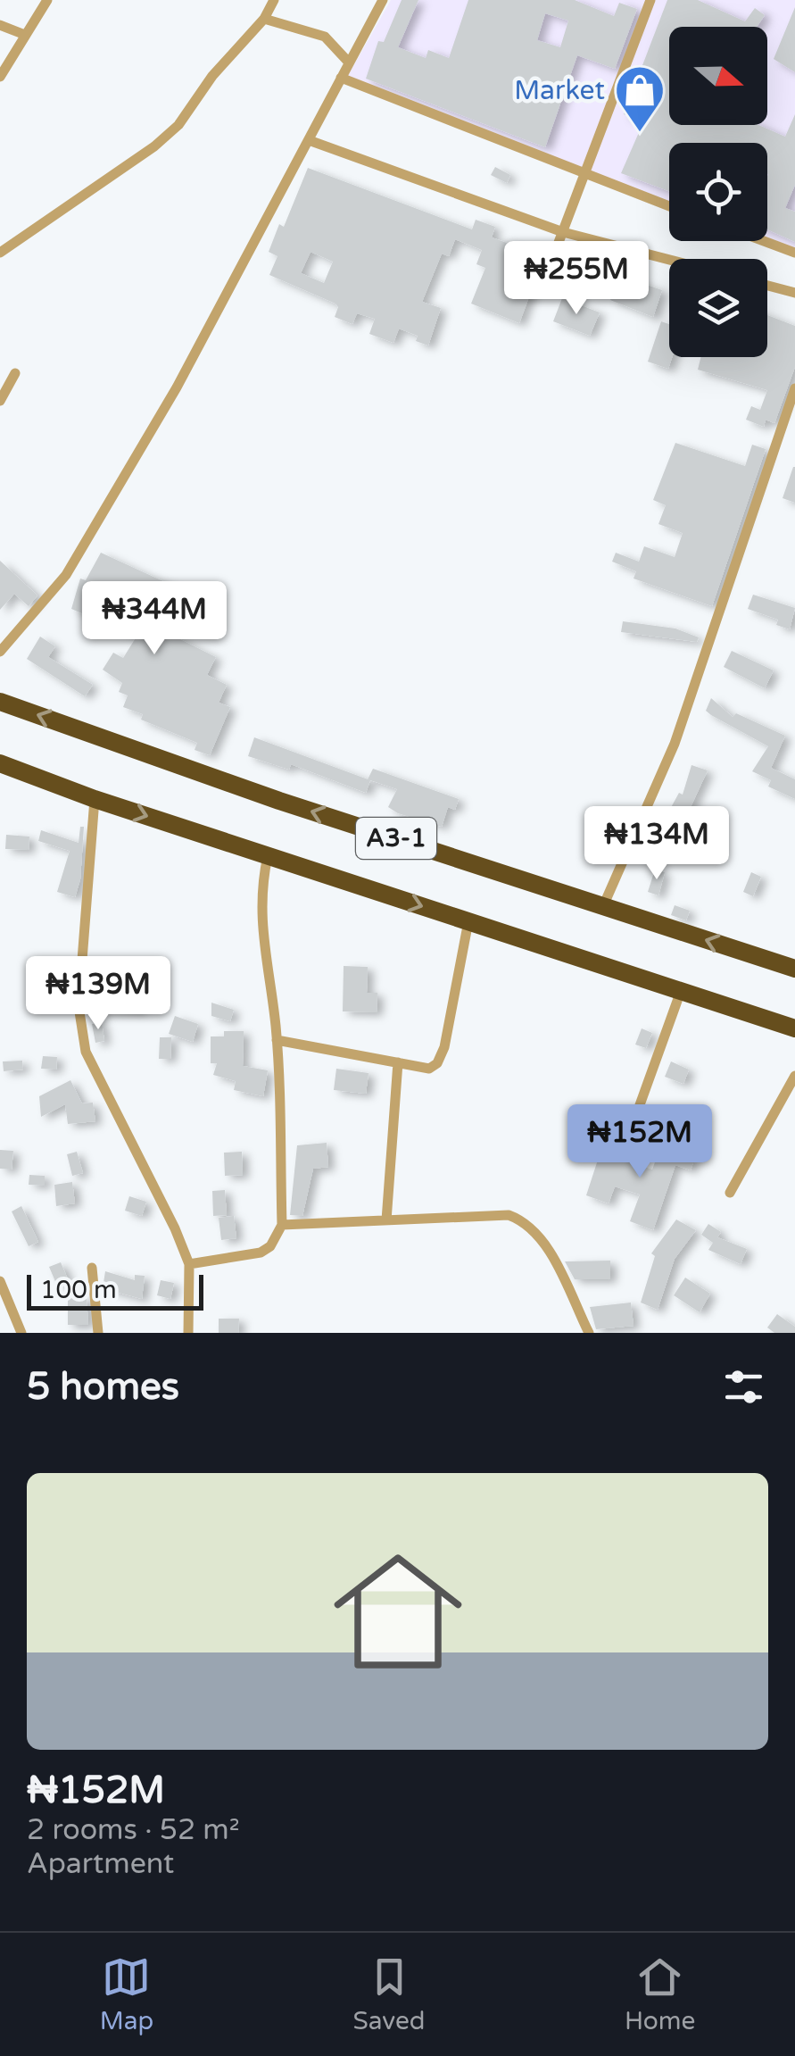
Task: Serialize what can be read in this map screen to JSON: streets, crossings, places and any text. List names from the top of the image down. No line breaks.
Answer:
{"streets":{"highway":["A3-1"]},"places":{"shop":["Market"]},"scale_bar":"100 m","north":"right","page":{"price":["₦255M","₦344M","₦134M","₦139M","₦152M"],"scale":"100 m","heading":"5 homes","list":[{"name":"₦152M","note":"2 rooms · 52 m² · Apartment"}],"tabs":["Map","Saved","Home"]}}
